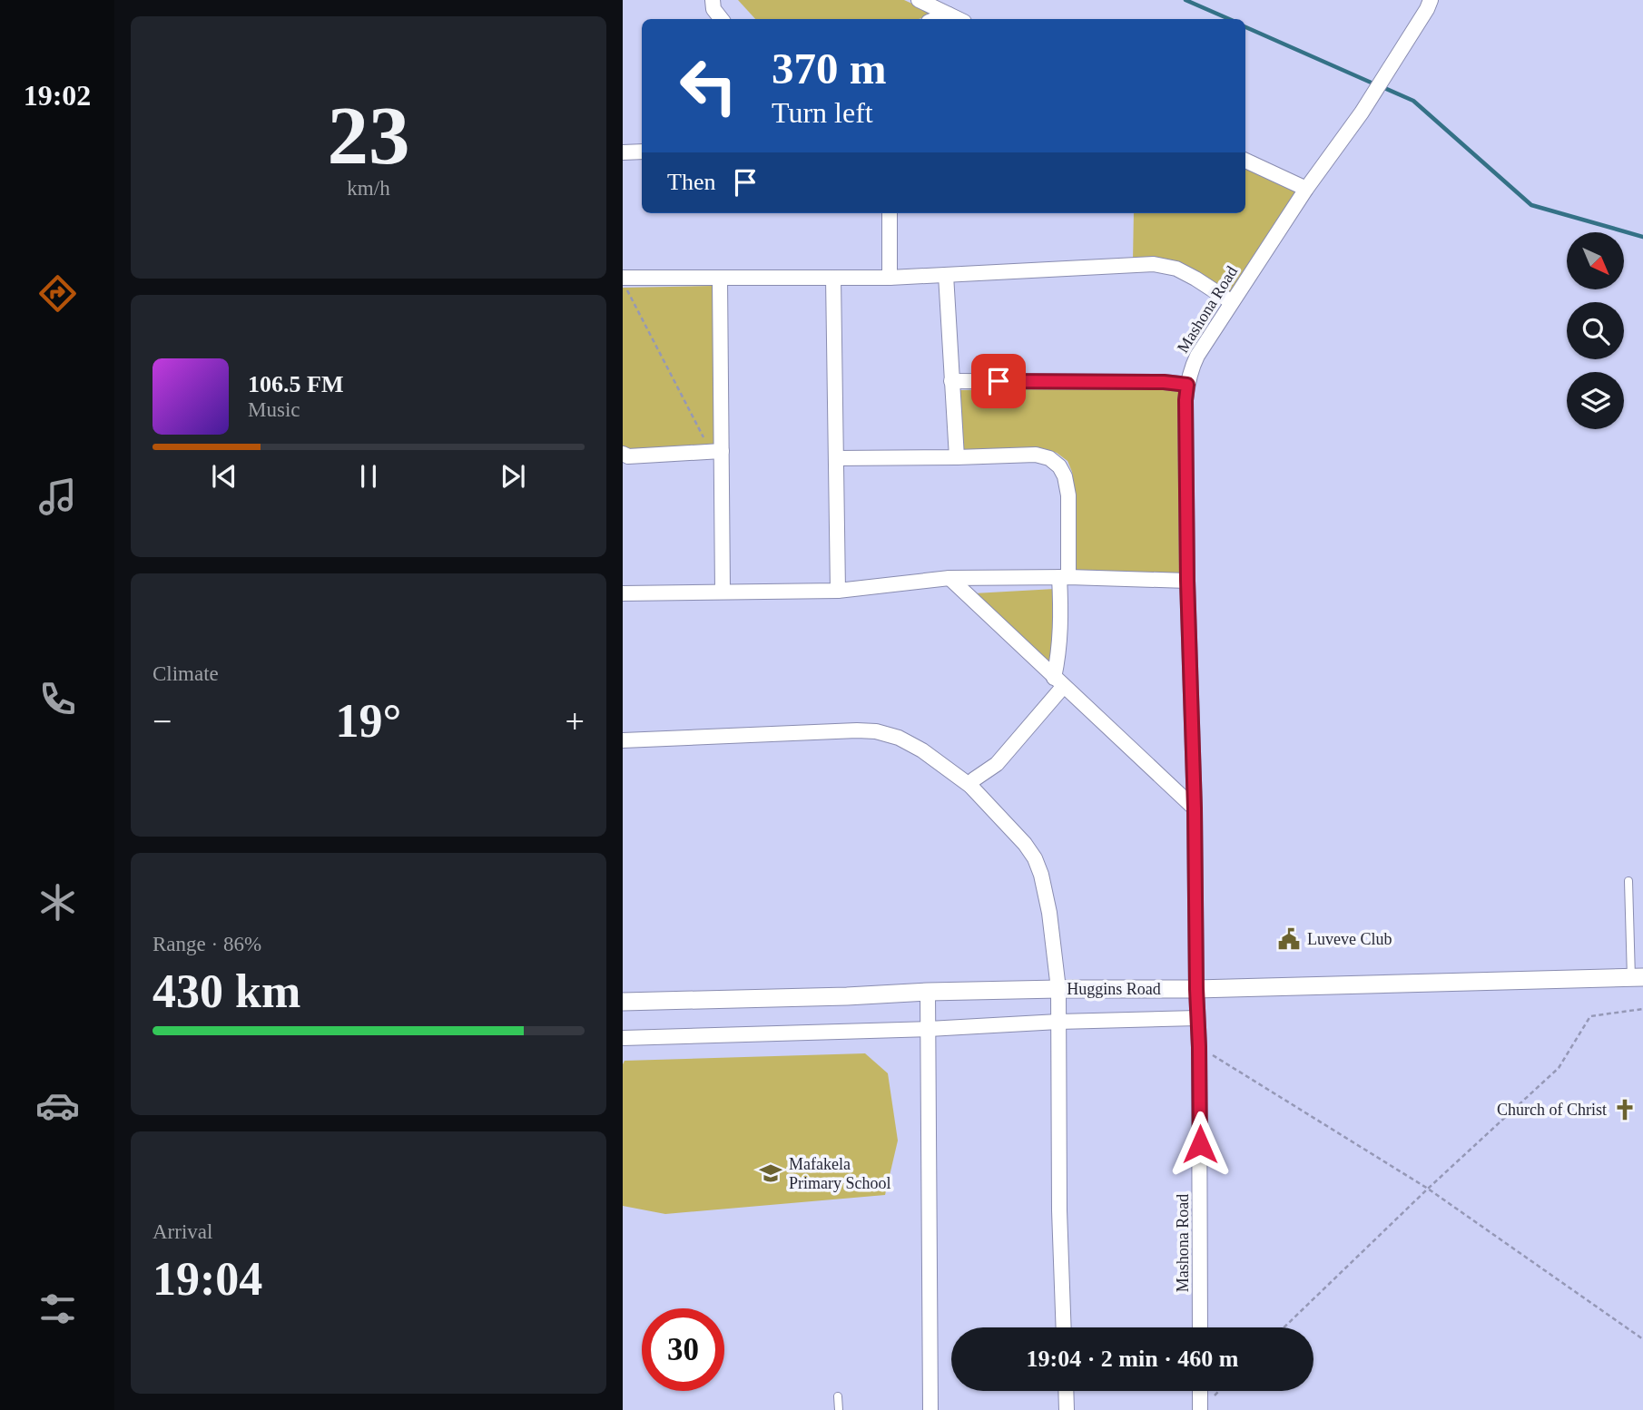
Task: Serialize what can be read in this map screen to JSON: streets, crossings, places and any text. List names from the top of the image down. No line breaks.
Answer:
{"streets":{"street":["Mashona Road","Huggins Road"]},"crossings":[["Mashona Road","Huggins Road"]],"places":{"public building":["Luveve Club"],"church":["Church of Christ"],"school or university":["Mafakela Primary School"]},"north":"bottom right","page":{"tabs":"19:02","tile":[["23","km/h"],"Climate",["Range · 86%","430 km"],["Arrival","19:04"]],"turn":["370 m","Turn left"],"then":"Then","song":["106.5 FM","Music"],"heat":["−","19°","+"],"limit":"30","trip":"19:04 · 2 min · 460 m"}}
